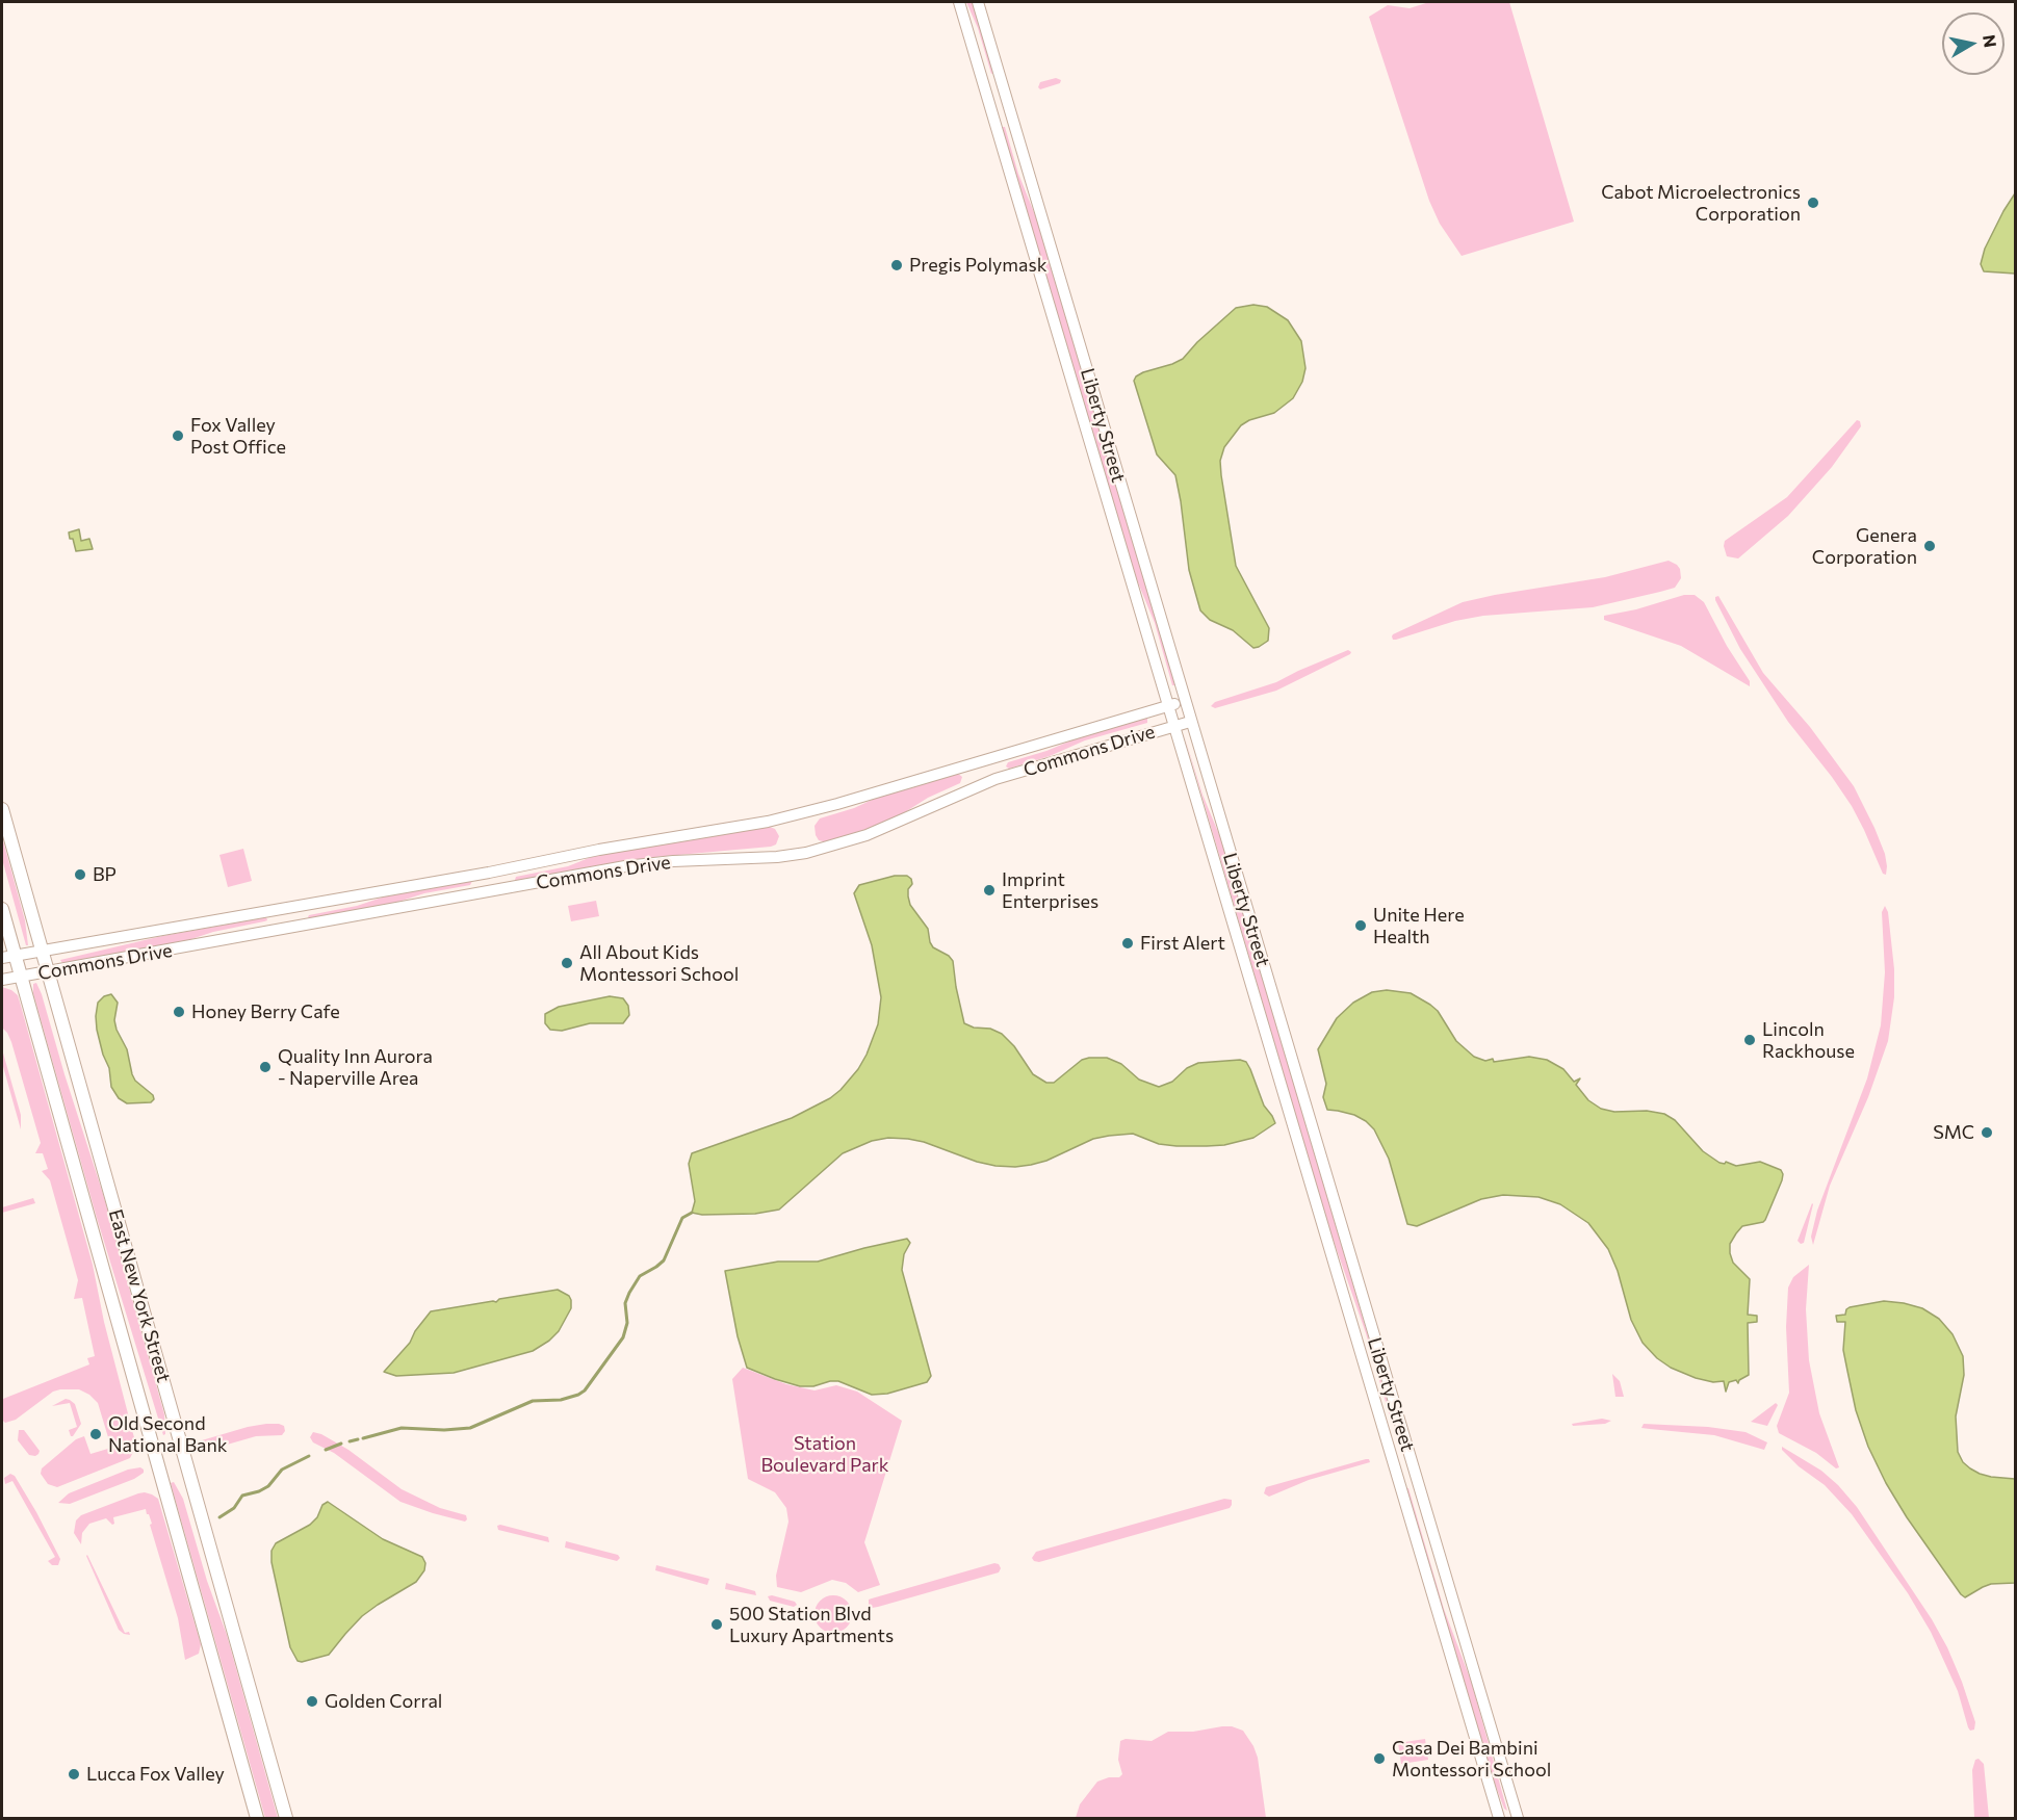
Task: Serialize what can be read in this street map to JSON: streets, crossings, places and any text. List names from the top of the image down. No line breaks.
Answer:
{"streets":{"main road":["East New York Street"],"street":["Liberty Street","Commons Drive"]},"crossings":[["Liberty Street","Commons Drive"],["Commons Drive","East New York Street"]],"parks":["Station Boulevard Park"],"places":["Cabot Microelectronics Corporation","Pregis Polymask","Fox Valley Post Office","Genera Corporation","BP","Imprint Enterprises","Unite Here Health","First Alert","All About Kids Montessori School","Honey Berry Cafe","Lincoln Rackhouse","Quality Inn Aurora - Naperville Area","SMC","Old Second National Bank","500 Station Blvd Luxury Apartments","Golden Corral","Casa Dei Bambini Montessori School","Lucca Fox Valley"],"north":"right"}
